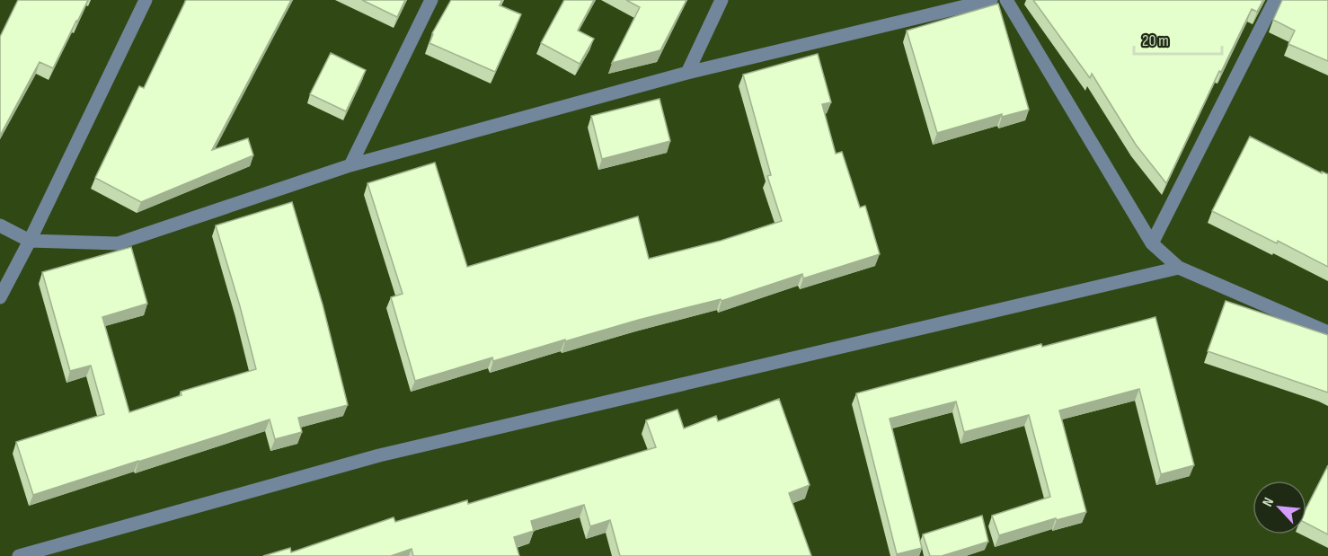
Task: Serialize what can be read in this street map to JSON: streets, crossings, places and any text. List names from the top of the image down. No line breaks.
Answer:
{"scale_bar":"20 m","north":"top left"}
